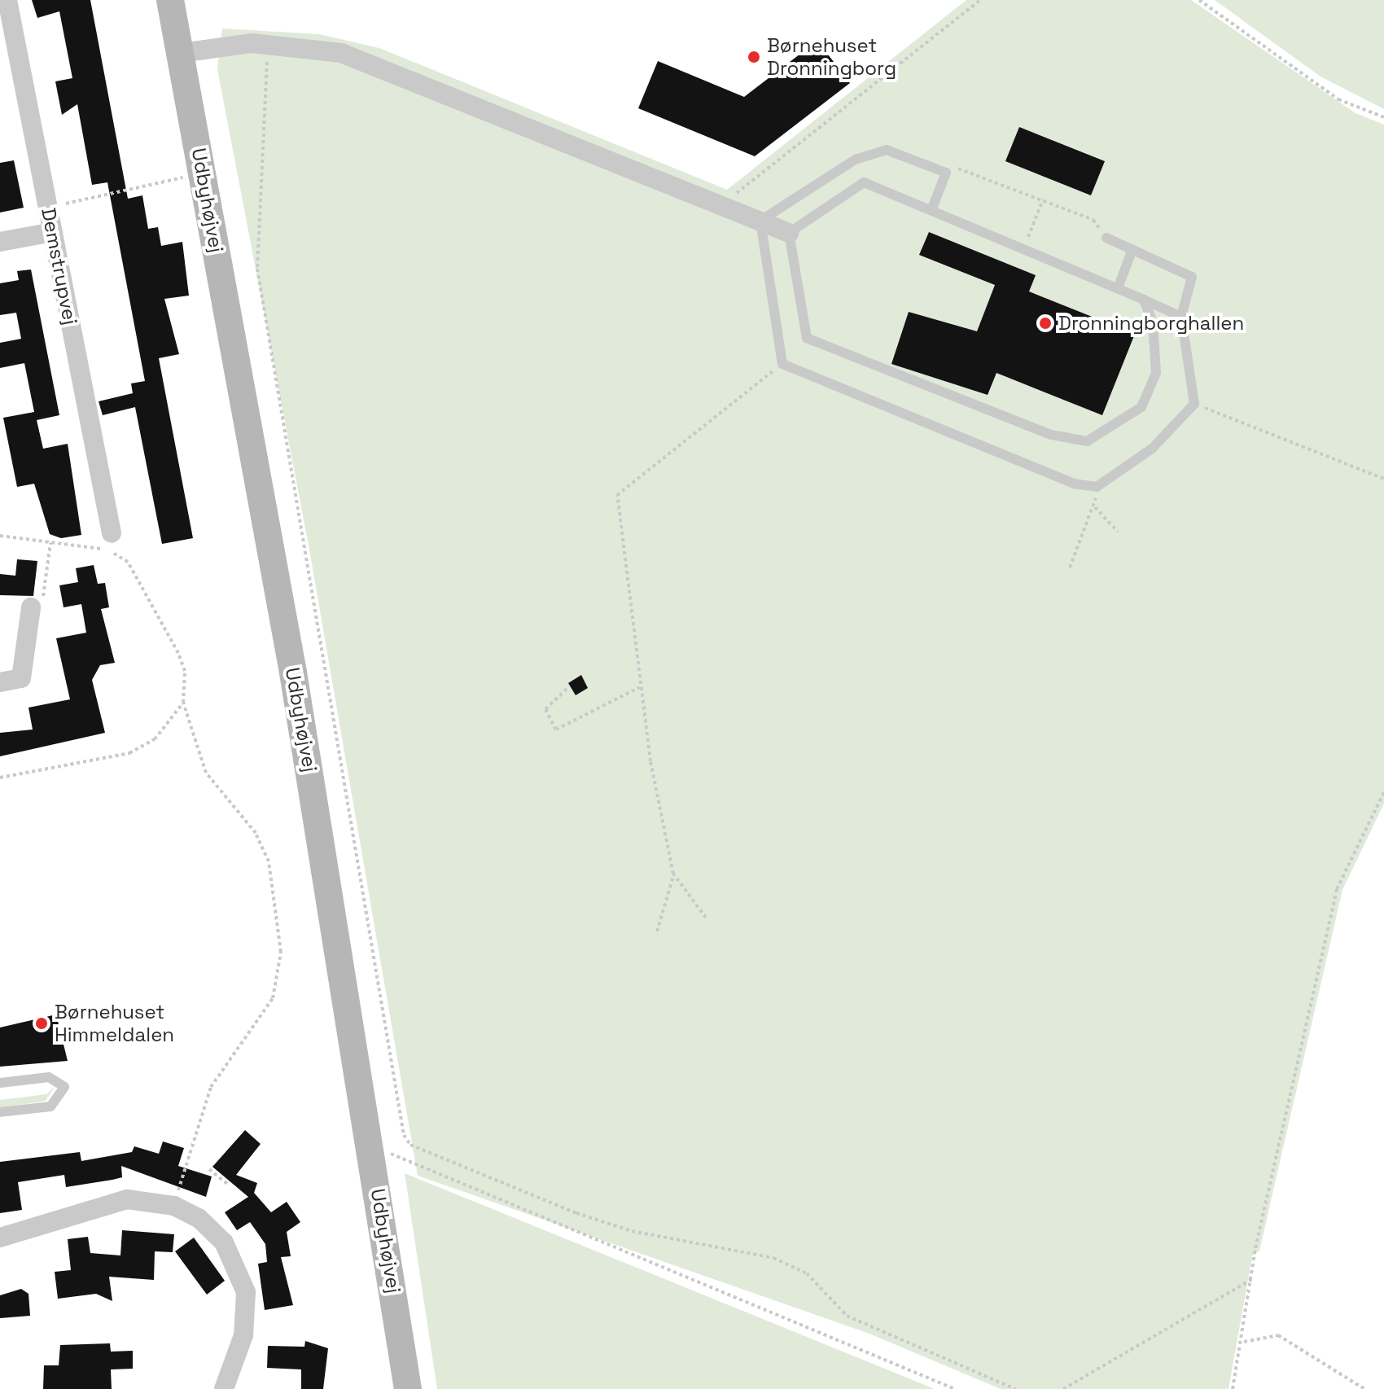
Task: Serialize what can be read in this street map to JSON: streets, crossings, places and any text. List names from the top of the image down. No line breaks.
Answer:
{"streets":{"street":["Udbyhøjvej","Demstrupvej"]},"places":["Børnehuset Dronningborg","Dronningborghallen","Børnehuset Himmeldalen"]}
